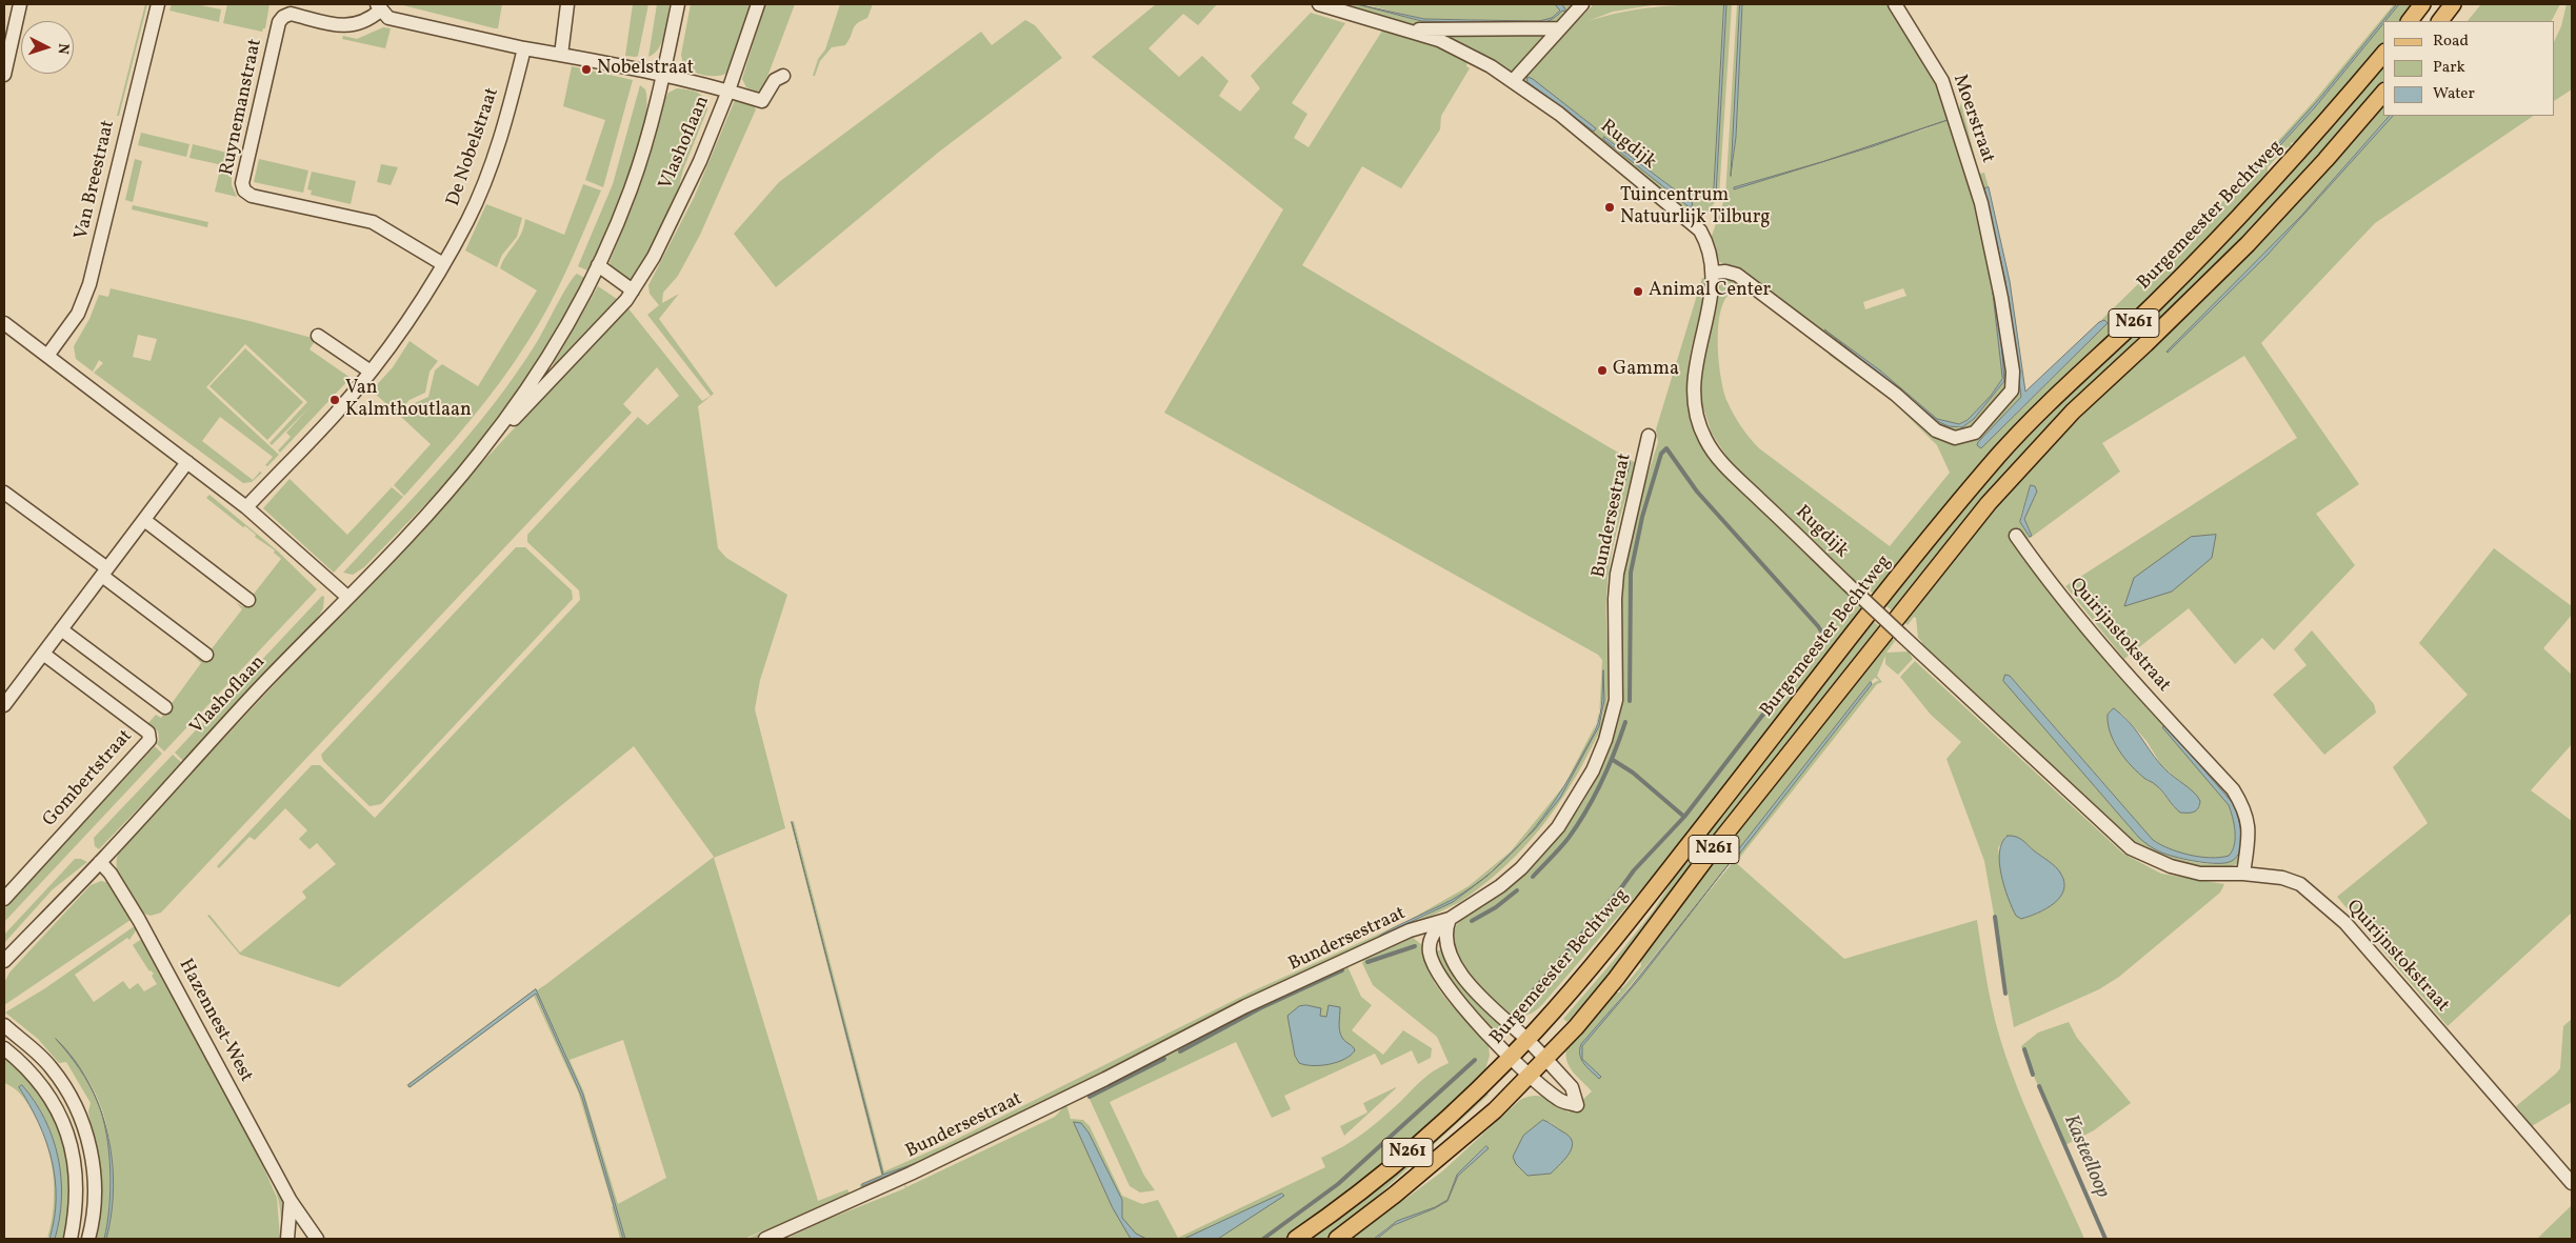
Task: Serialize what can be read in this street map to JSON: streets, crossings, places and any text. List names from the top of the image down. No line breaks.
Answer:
{"streets":{"main road":["Burgemeester Bechtweg","N261"],"street":["Ruynemanstraat","Moerstraat","Vlashoflaan","Rugdijk","De Nobelstraat","Van Breestraat","Bundersestraat","Quirijnstokstraat","Gombertstraat","Hazennest-West"]},"crossings":[["Ruynemanstraat","De Nobelstraat"],["Moerstraat","Rugdijk"],["Vlashoflaan","Hazennest-West"],["Rugdijk","Quirijnstokstraat"]],"water":["Kasteelloop"],"places":["Nobelstraat","Tuincentrum Natuurlijk Tilburg","Animal Center","Gamma","Van Kalmthoutlaan"],"legend":["Road","Park","Water"],"north":"right"}
